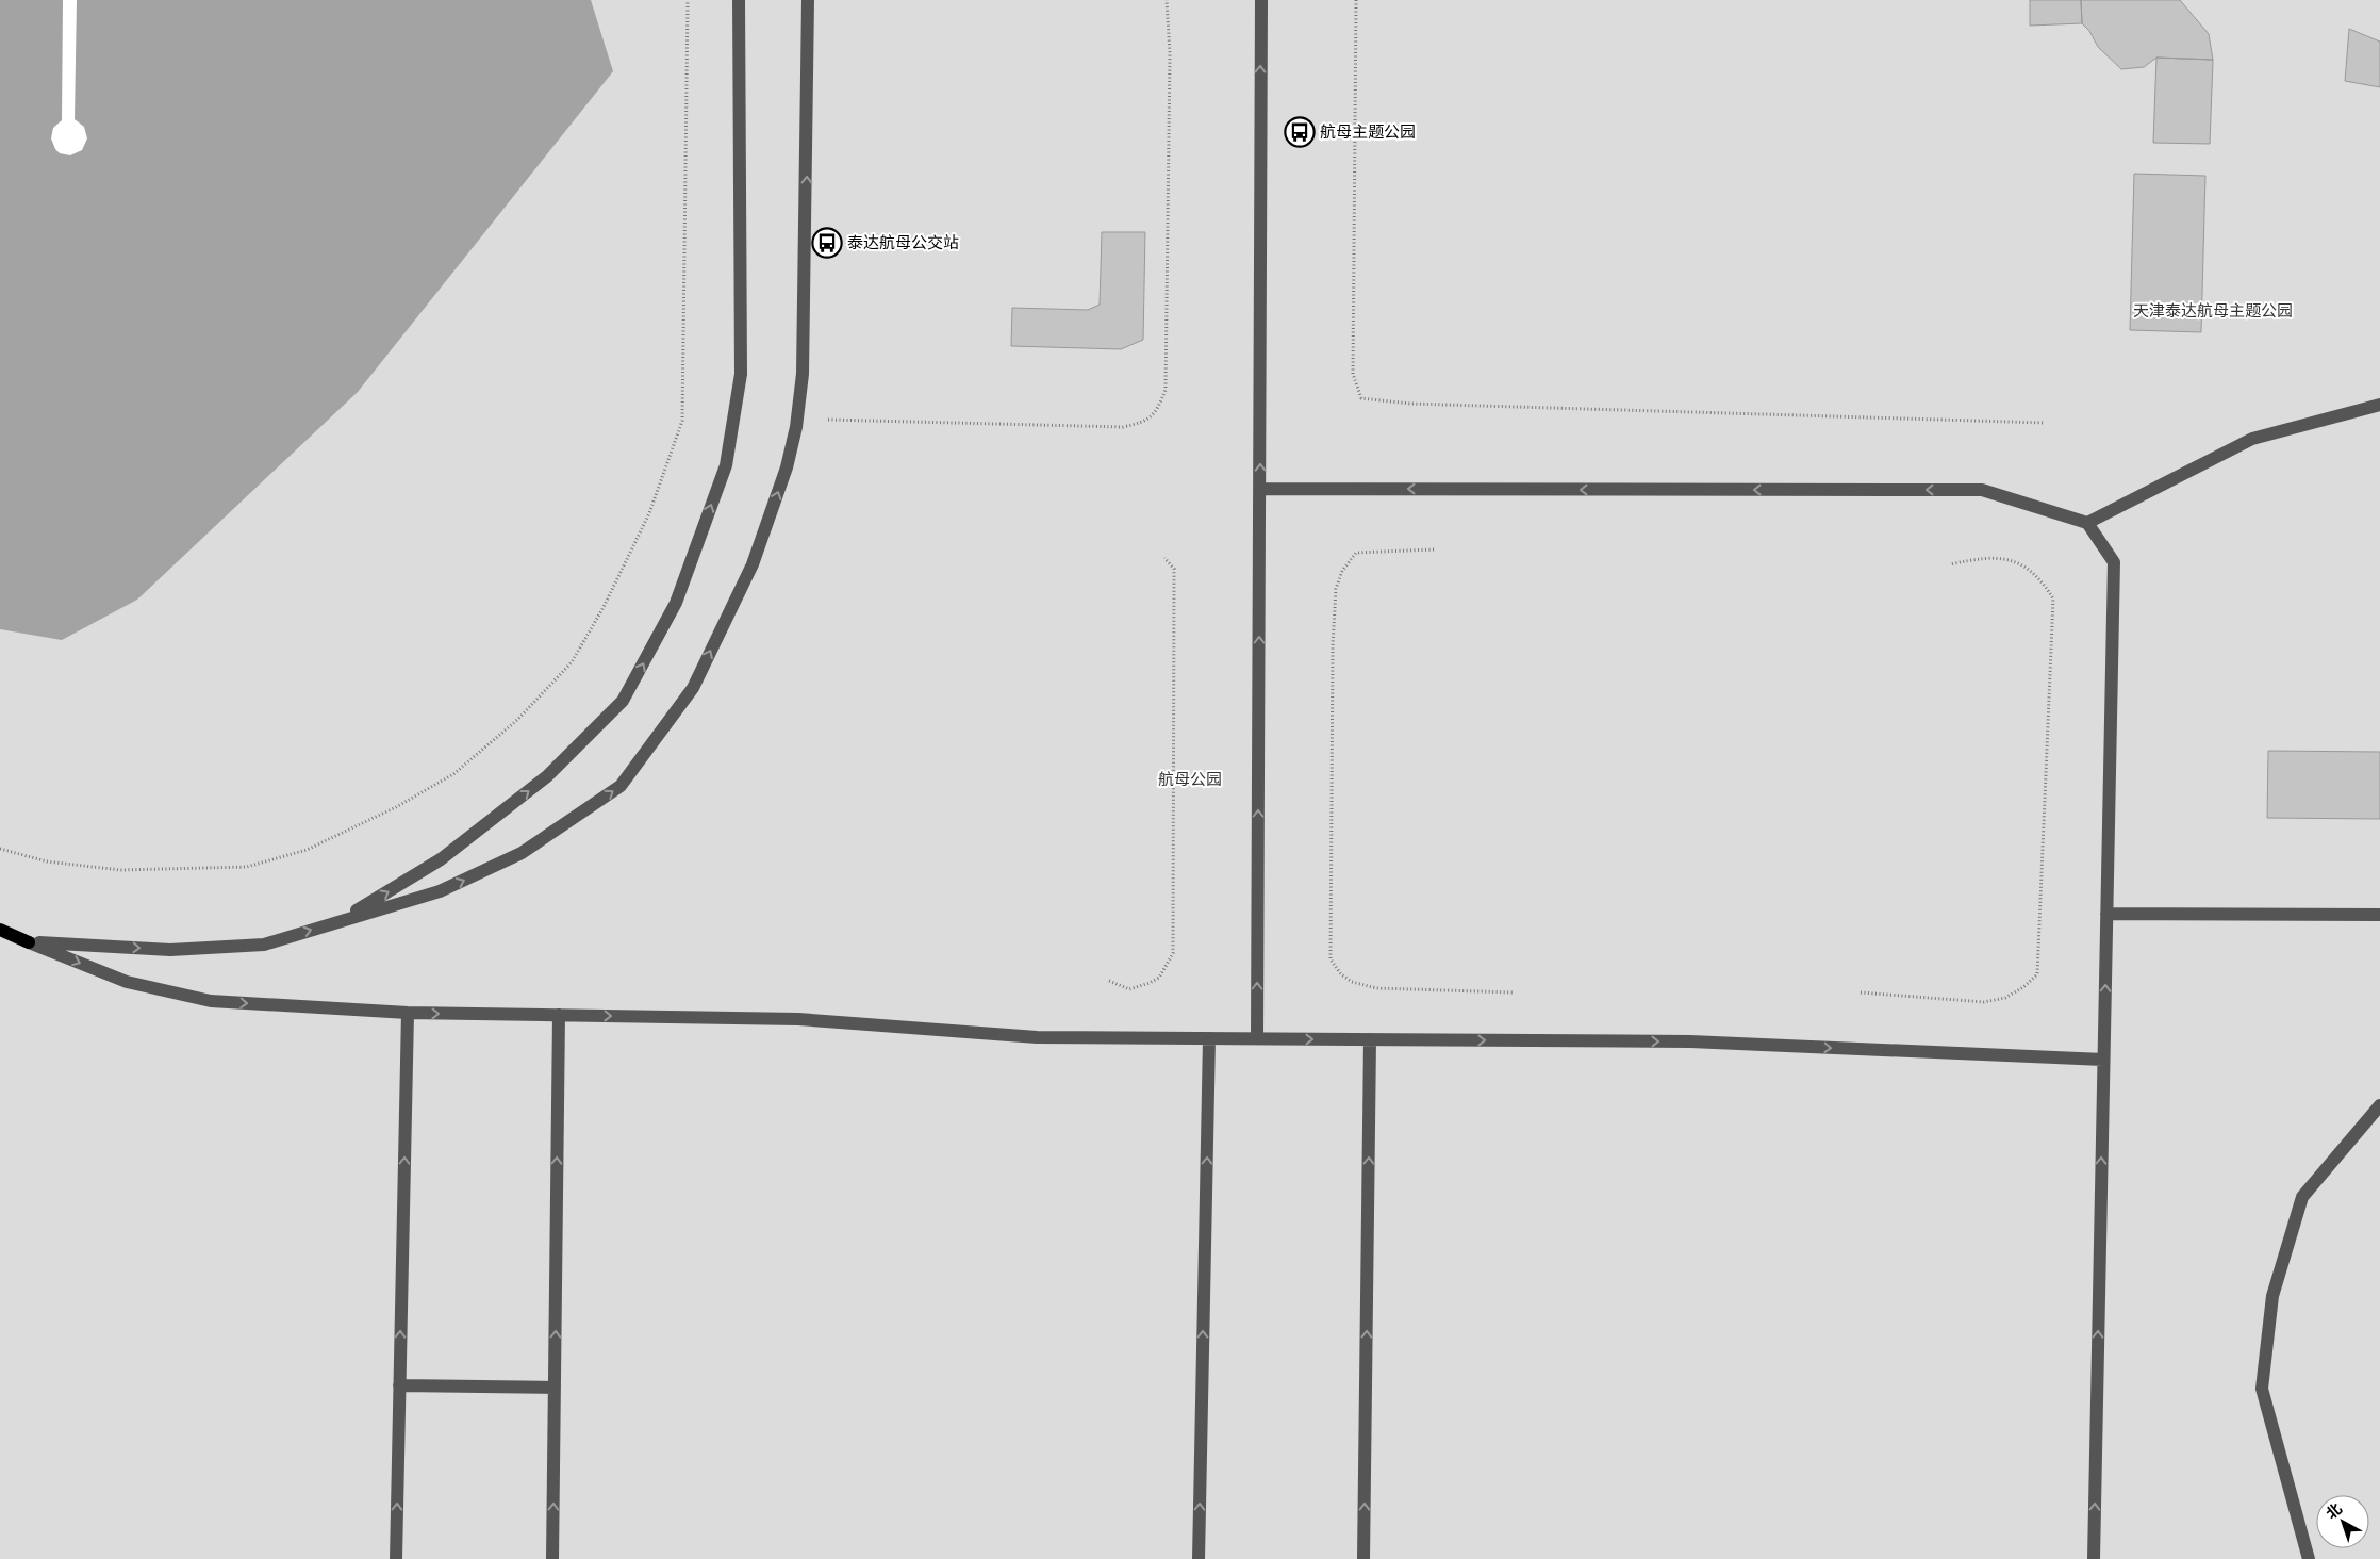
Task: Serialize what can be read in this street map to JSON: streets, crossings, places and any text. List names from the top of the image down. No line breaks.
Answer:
{"parks":["天津泰达航母主题公园","航母公园"],"places":{"bus stop":["航母主题公园","泰达航母公交站"]},"north":"top left"}
